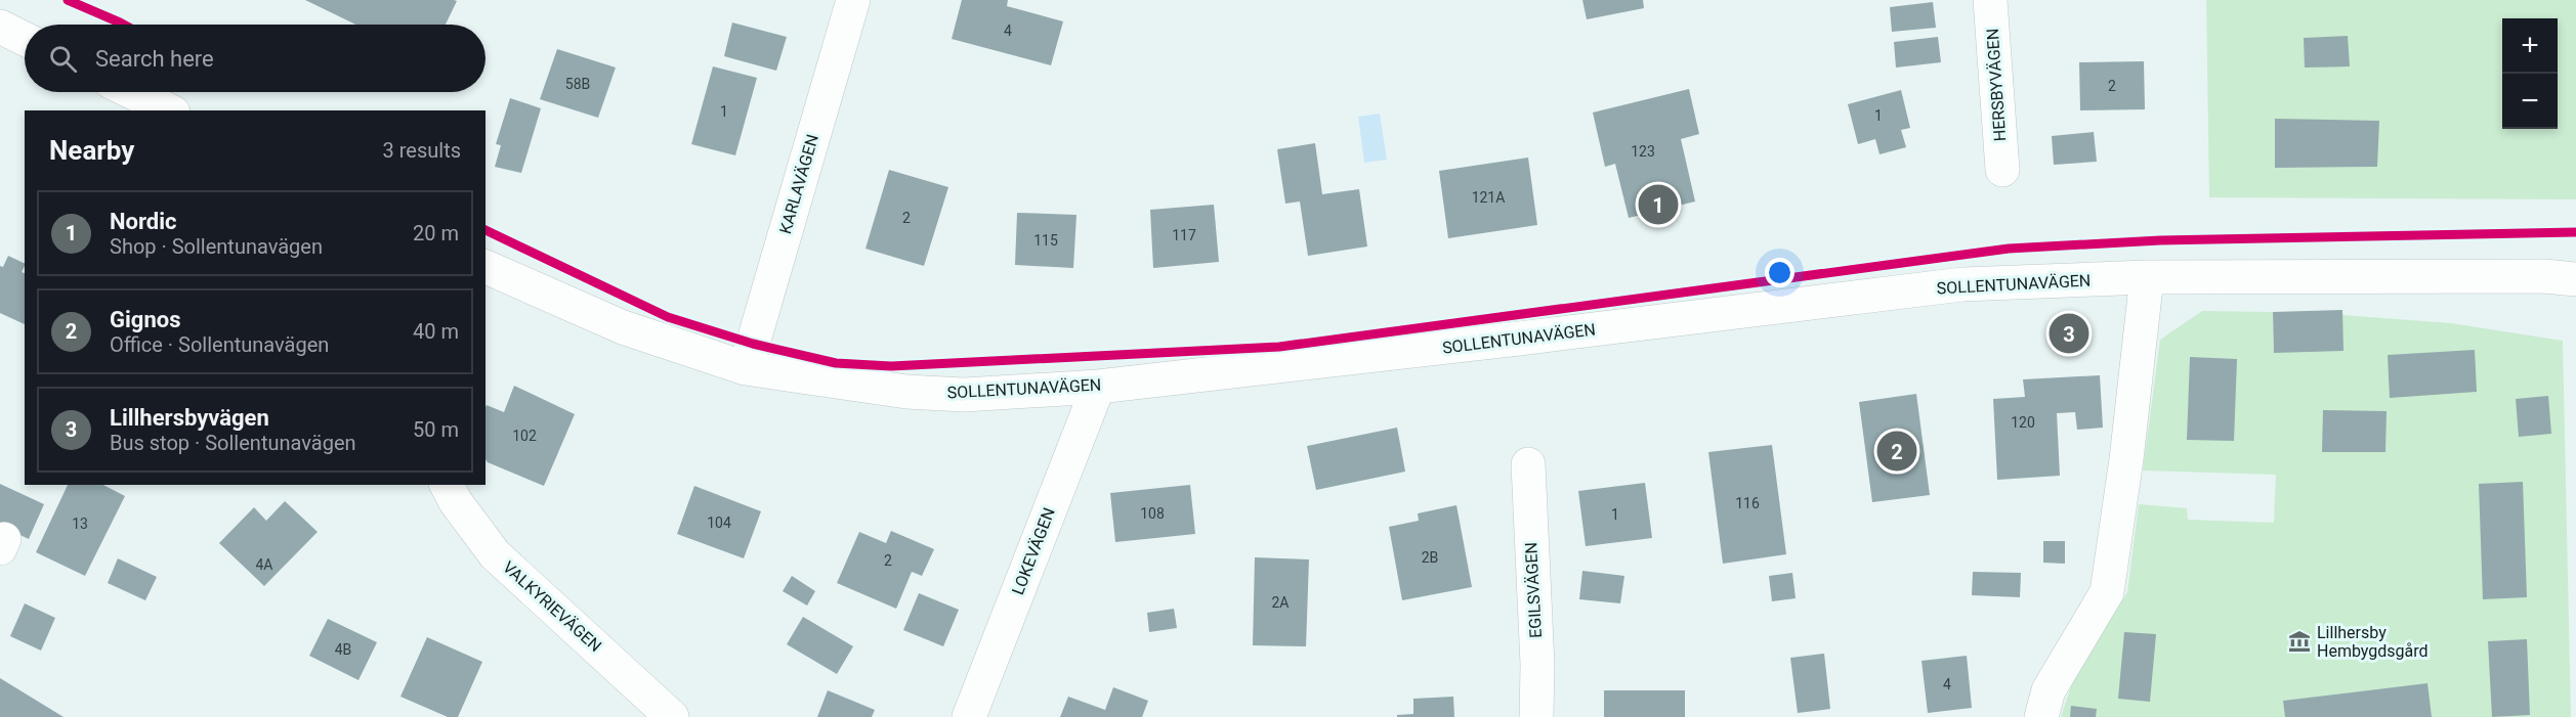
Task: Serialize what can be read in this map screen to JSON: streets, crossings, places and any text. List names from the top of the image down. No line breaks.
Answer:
{"streets":{"street":["HERSBYVÄGEN","KARLAVÄGEN","SOLLENTUNAVÄGEN","LOKEVÄGEN","EGILSVÄGEN","VALKYRIEVÄGEN"]},"crossings":[["KARLAVÄGEN","SOLLENTUNAVÄGEN"],["SOLLENTUNAVÄGEN","LOKEVÄGEN"]],"places":{"museum":["Lillhersby Hembygdsgård"]},"house_numbers":["4","58B","2","1","1","123","121A","2","117","115","120","102","116","108","1","104","13","2B","2","4A","2A","4B","4"],"page":{"map_buttons":["+","−"],"search":"Search here","heading":["Nearby","3 results"],"pins":["1","3","2"],"list":[{"mark":"1","name":"Nordic","note":"Shop · Sollentunavägen","value":"20 m"},{"mark":"2","name":"Gignos","note":"Office · Sollentunavägen","value":"40 m"},{"mark":"3","name":"Lillhersbyvägen","note":"Bus stop · Sollentunavägen","value":"50 m"}]}}
